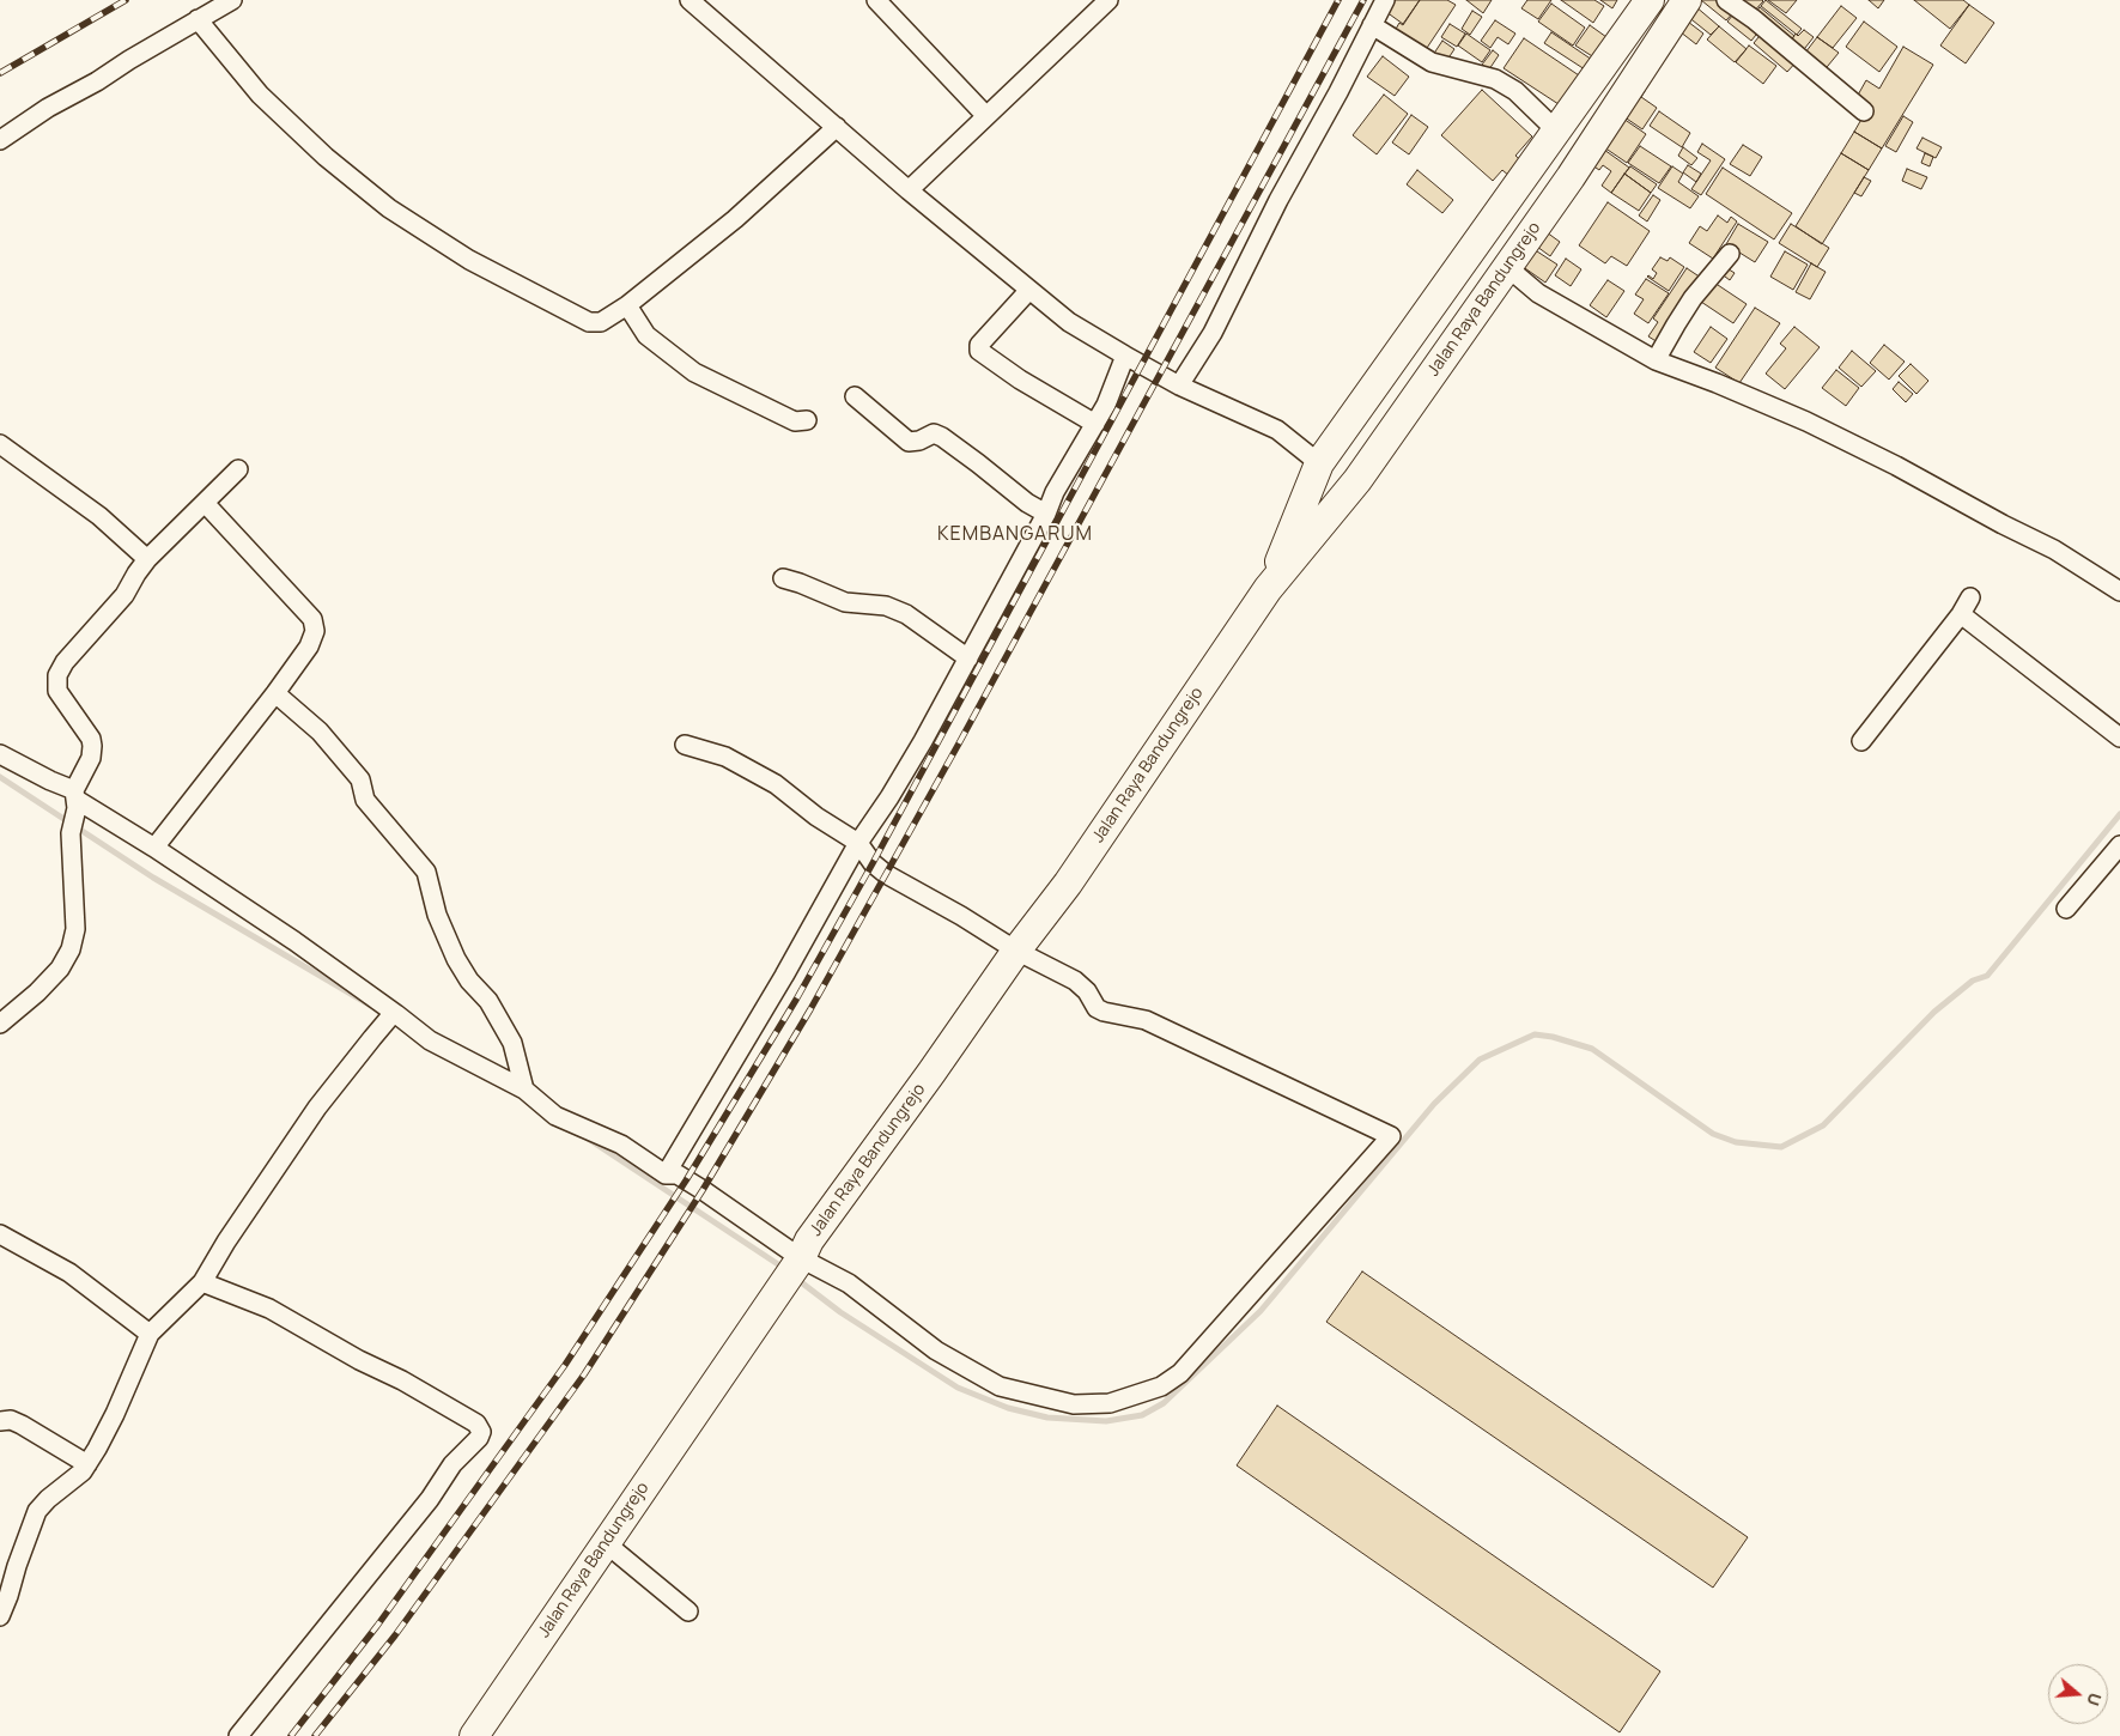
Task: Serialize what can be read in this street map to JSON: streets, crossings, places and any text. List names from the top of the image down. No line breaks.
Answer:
{"streets":{"main road":["Jalan Raya Bandungrejo"]},"districts":["KEMBANGARUM"],"north":"right"}
